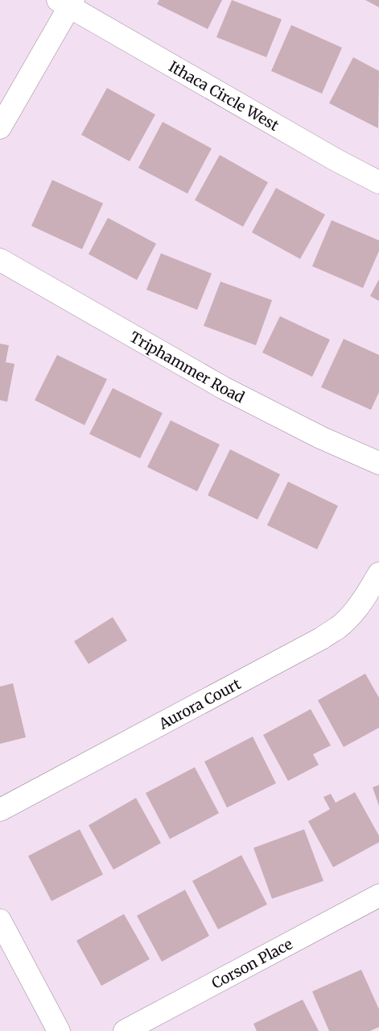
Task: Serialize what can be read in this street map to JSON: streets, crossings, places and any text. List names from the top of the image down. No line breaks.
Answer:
{"streets":{"street":["Ithaca Circle West","Triphammer Road","Aurora Court","Corson Place"]}}
